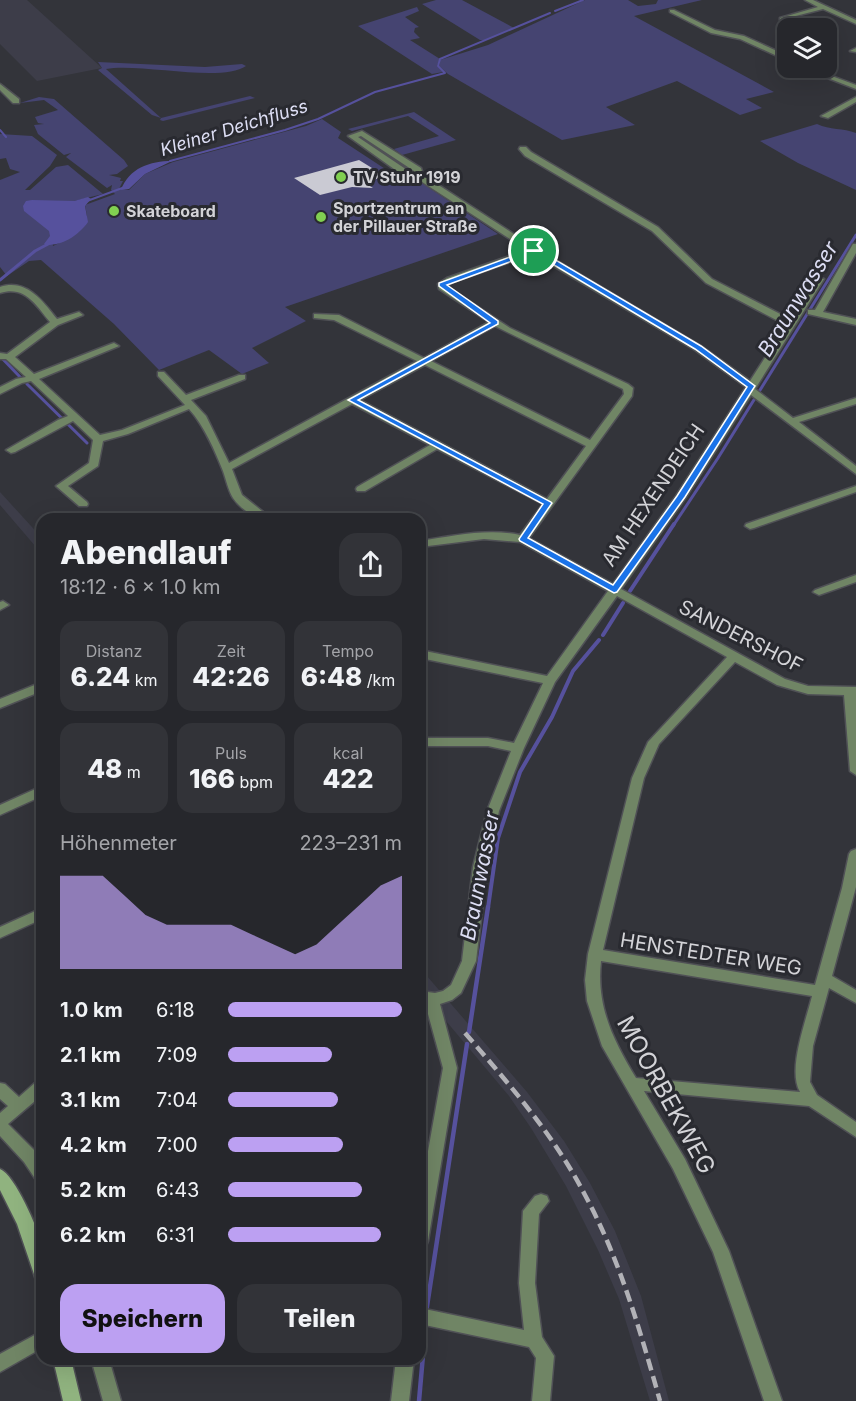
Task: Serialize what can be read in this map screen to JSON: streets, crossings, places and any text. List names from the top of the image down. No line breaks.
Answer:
{"streets":{"street":["AM HEXENDEICH","SANDERSHOF","HENSTEDTER WEG","MOORBEKWEG"]},"crossings":[["AM HEXENDEICH","SANDERSHOF"],["SANDERSHOF","MOORBEKWEG"],["HENSTEDTER WEG","MOORBEKWEG"]],"water":["Kleiner Deichfluss","Braunwasser"],"places":["TV Stuhr 1919","Skateboard","Sportzentrum an der Pillauer Straße"],"page":{"heading":["Abendlauf","18:12 · 6 × 1.0 km"],"stats":[["Distanz","6.24 km"],["Zeit","42:26"],["Tempo","6:48 /km"],["48 m"],["Puls","166 bpm"],["kcal","422"]],"chart":["Höhenmeter","223–231 m"],"list":[{"name":"1.0 km","note":"6:18"},{"name":"2.1 km","note":"7:09"},{"name":"3.1 km","note":"7:04"},{"name":"4.2 km","note":"7:00"},{"name":"5.2 km","note":"6:43"},{"name":"6.2 km","note":"6:31"}],"buttons":["Speichern","Teilen"]}}
